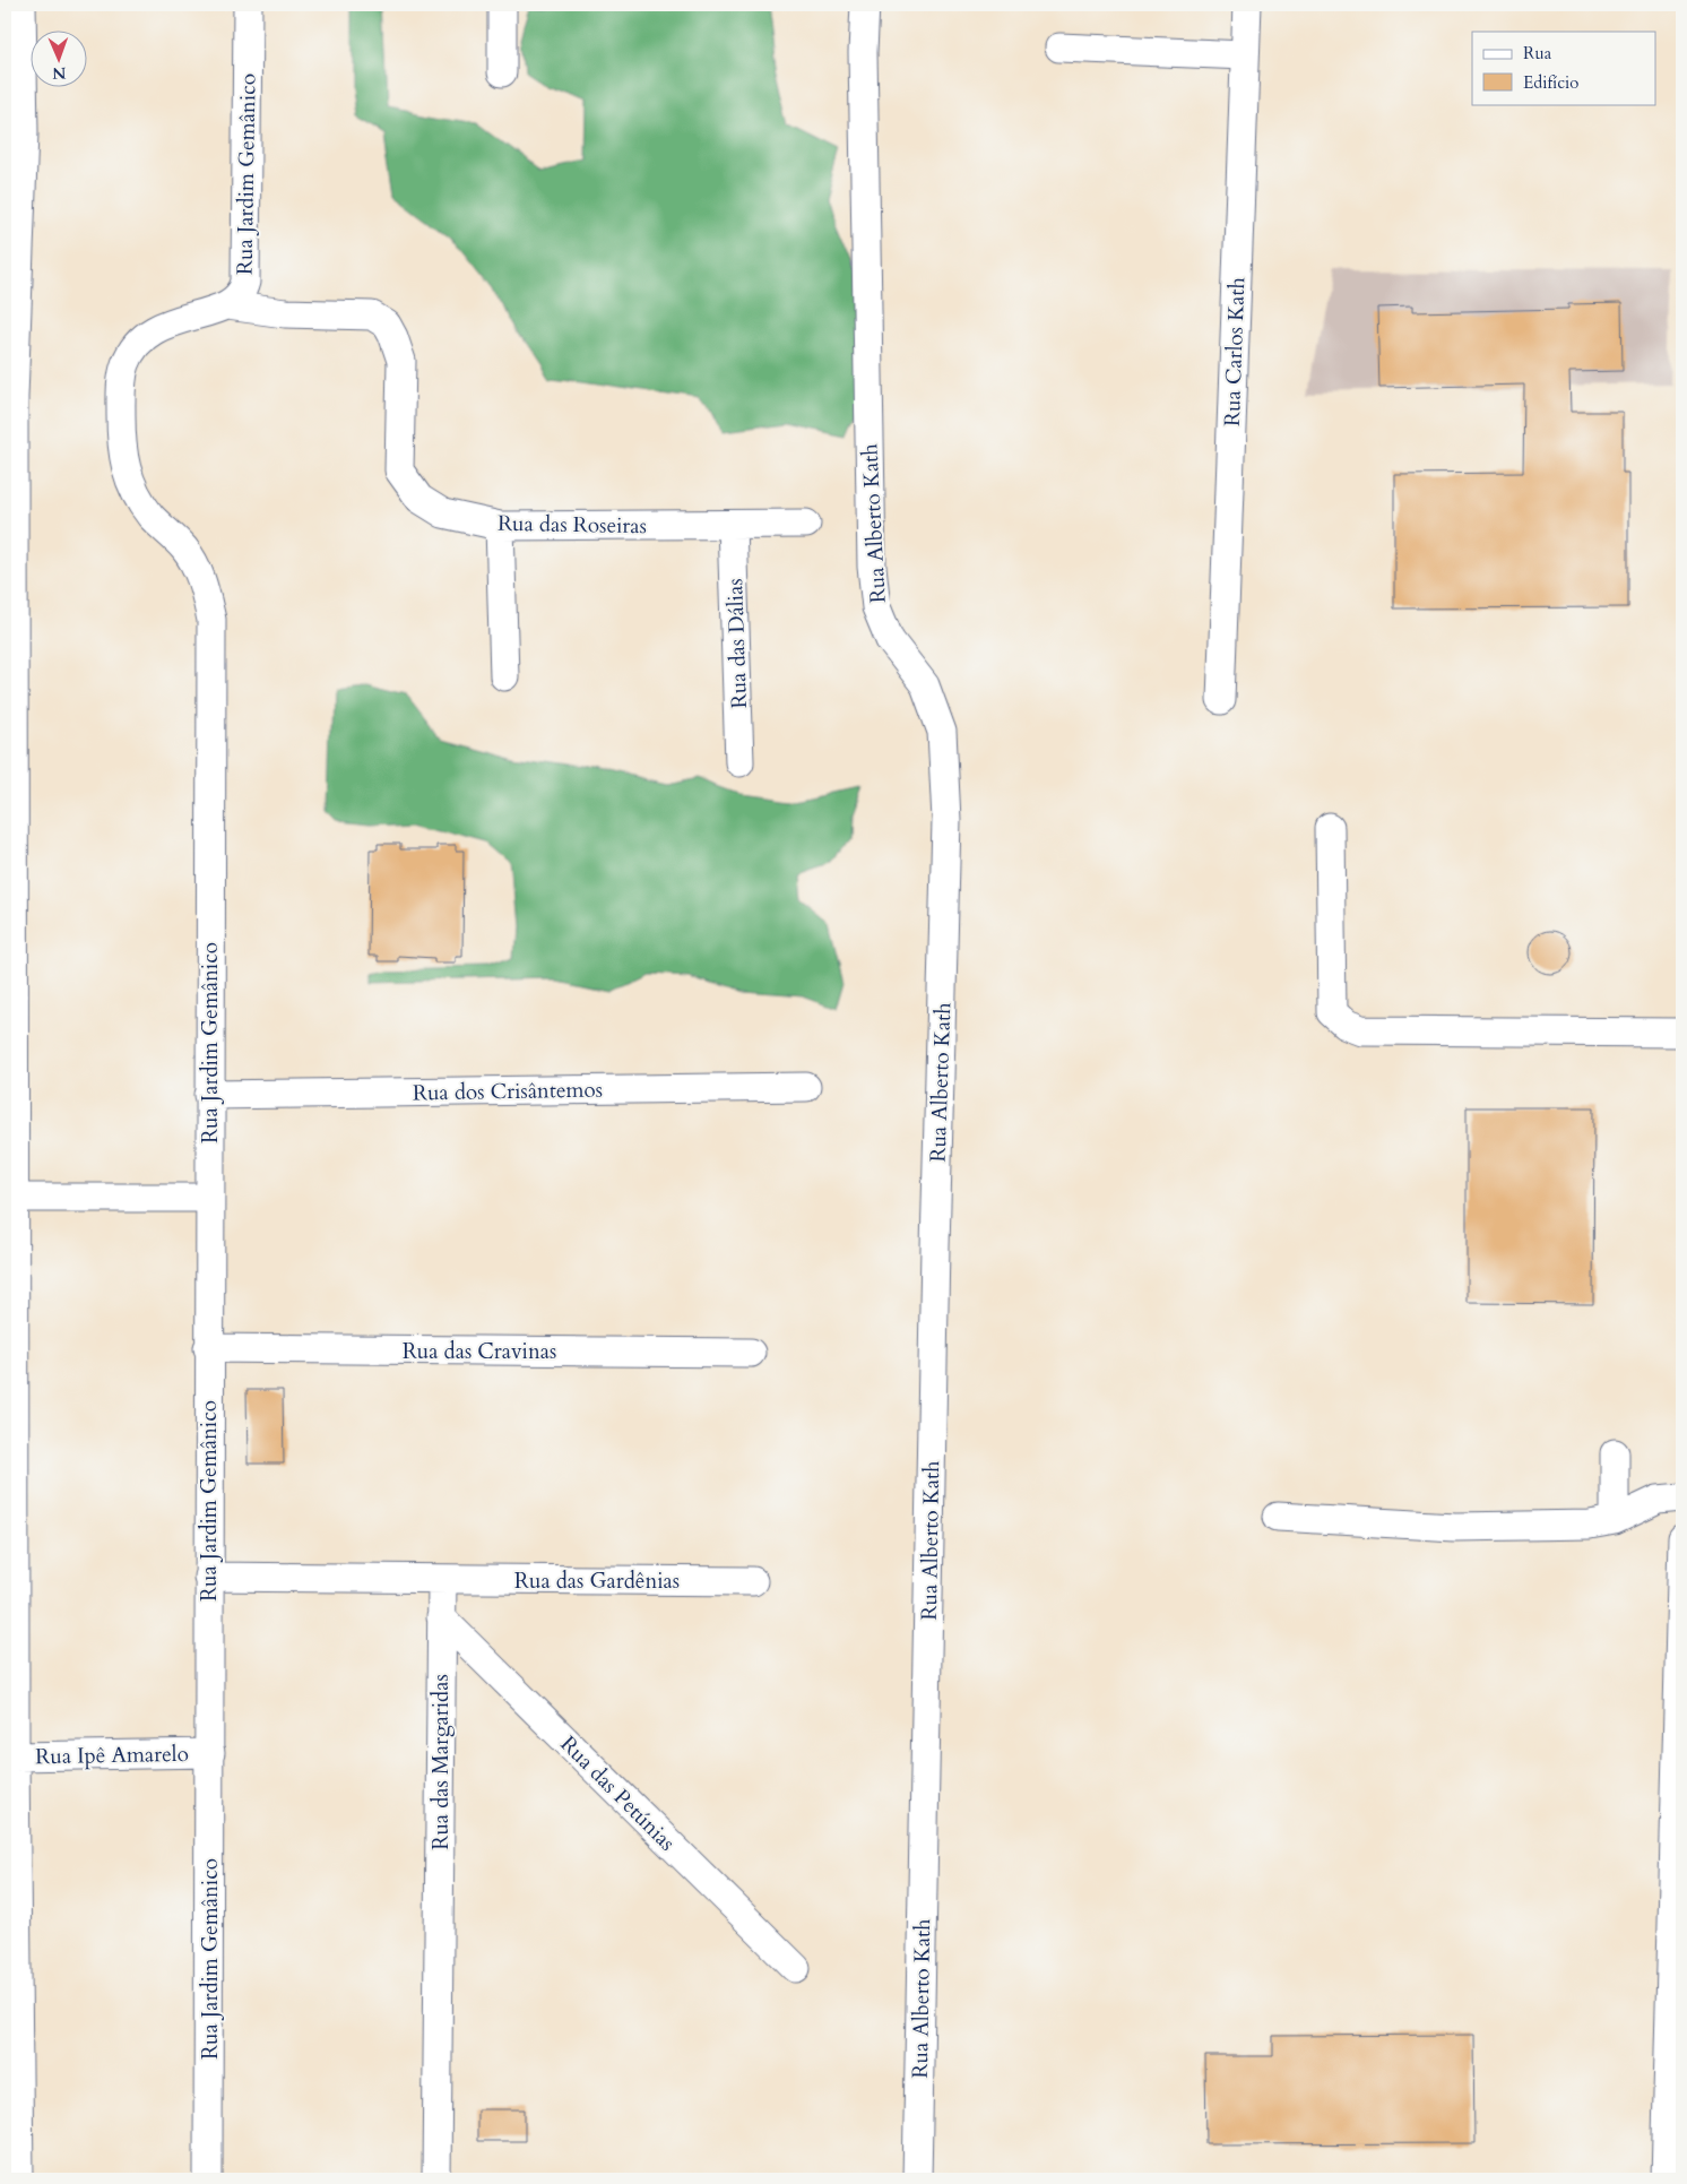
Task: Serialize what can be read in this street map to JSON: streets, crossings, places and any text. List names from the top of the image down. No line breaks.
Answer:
{"streets":{"street":["Rua Jardim Gemânico","Rua Carlos Kath","Rua das Roseiras","Rua Alberto Kath","Rua das Dálias","Rua dos Crisântemos","Rua das Cravinas","Rua das Gardênias","Rua Ipê Amarelo","Rua das Margaridas","Rua das Petúnias"]},"crossings":[["Rua Jardim Gemânico","Rua das Roseiras"],["Rua Jardim Gemânico","Rua dos Crisântemos"],["Rua Jardim Gemânico","Rua das Cravinas"],["Rua Jardim Gemânico","Rua Ipê Amarelo"],["Rua das Roseiras","Rua das Dálias"],["Rua das Gardênias","Rua das Margaridas"],["Rua das Margaridas","Rua das Petúnias"]],"legend":["Rua","Edifício"],"north":"bottom"}
